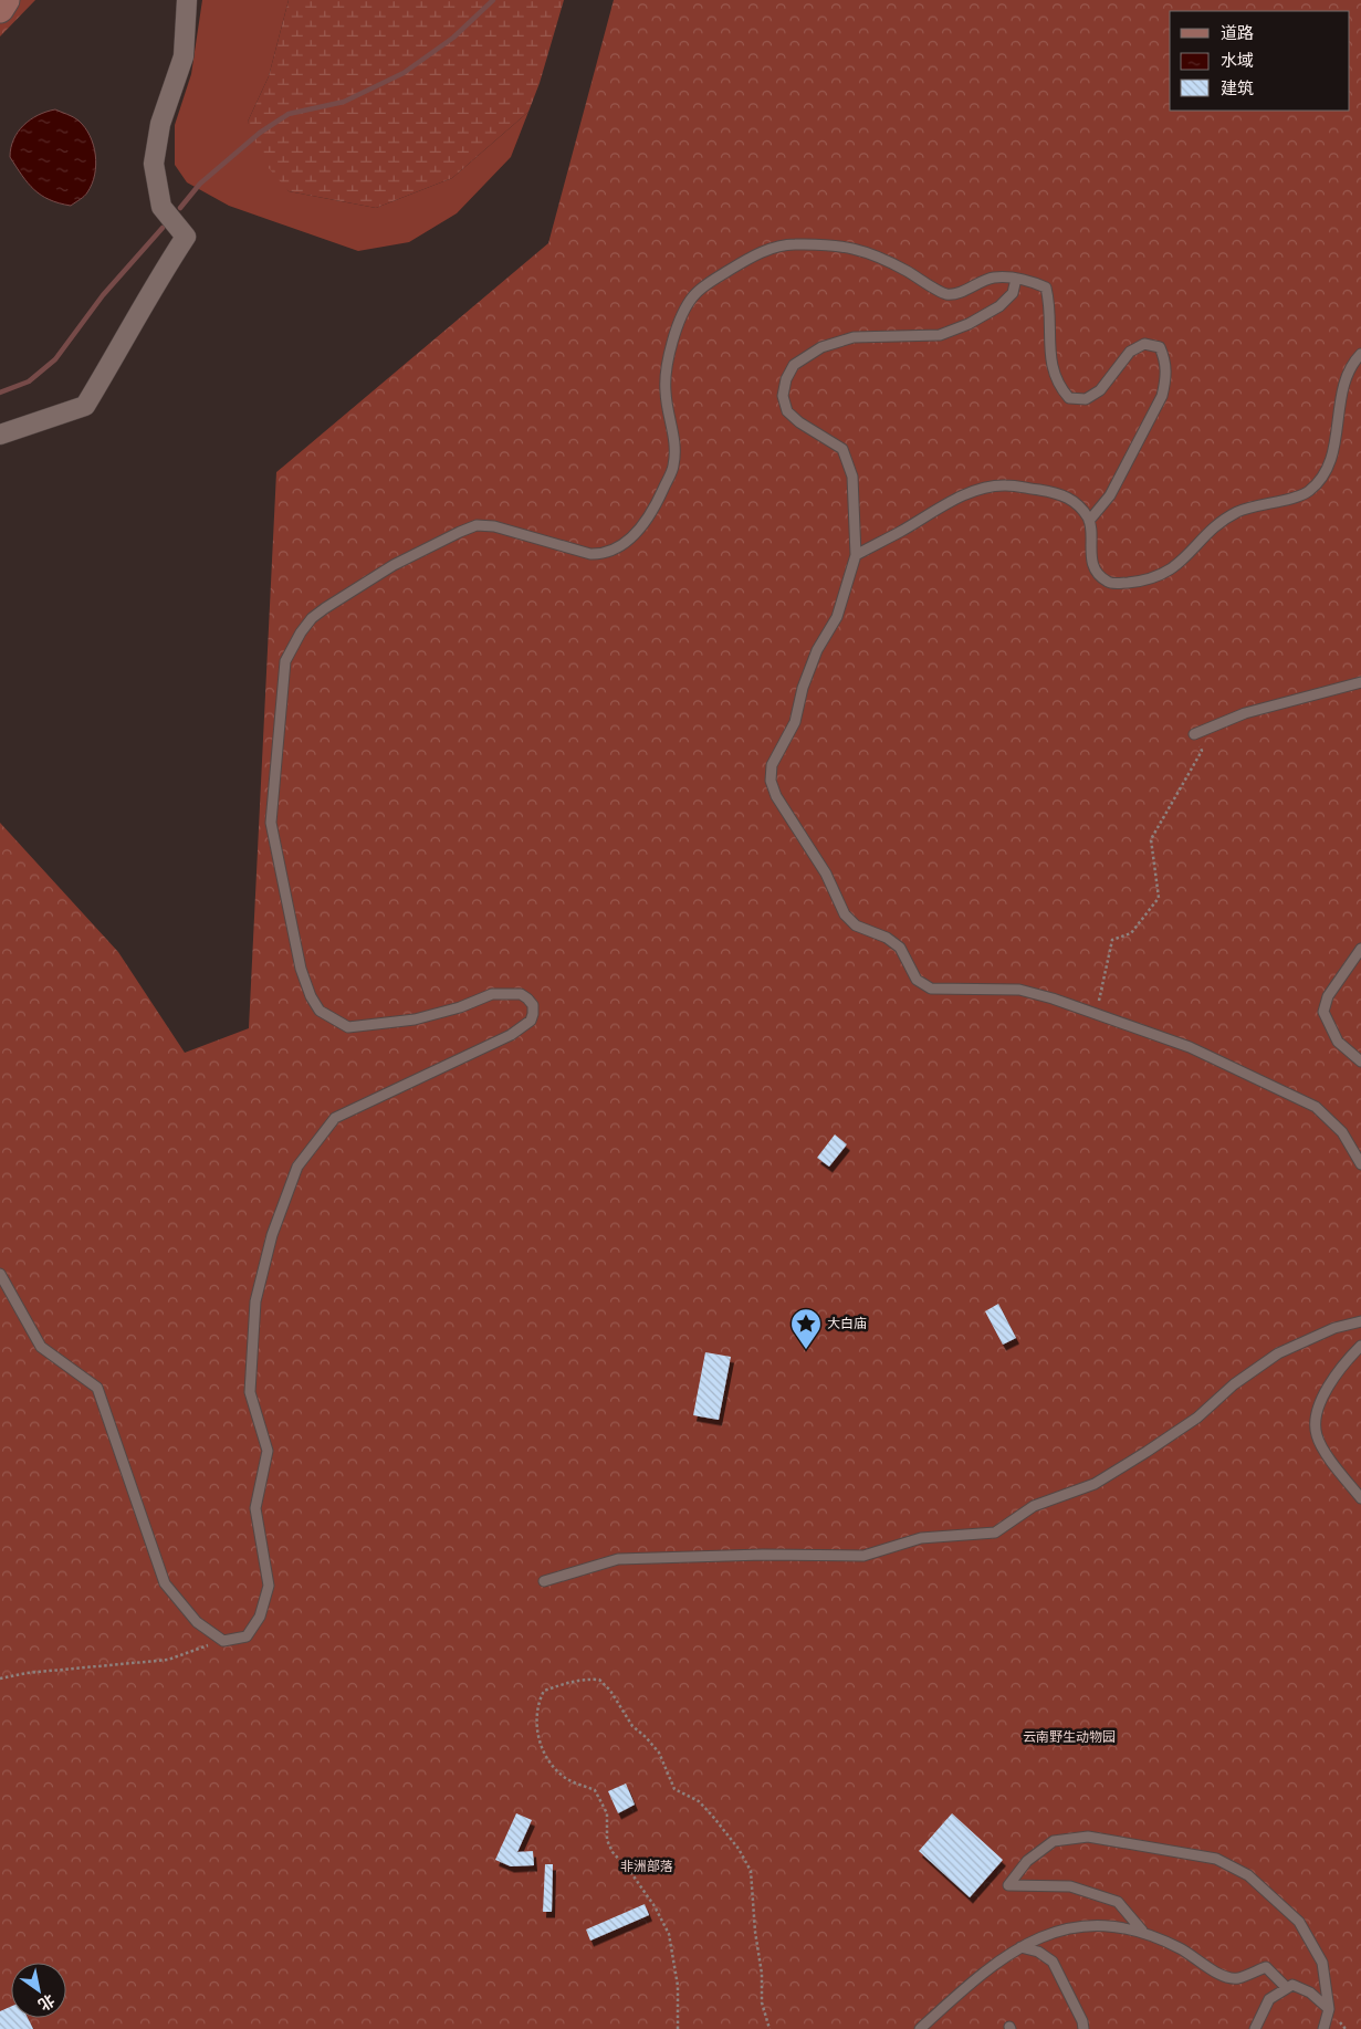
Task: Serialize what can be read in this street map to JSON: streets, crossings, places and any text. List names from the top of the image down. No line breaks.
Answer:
{"parks":["云南野生动物园","非洲部落"],"places":{"place":["大白庙"]},"legend":["道路","水域","建筑"],"north":"bottom right"}
